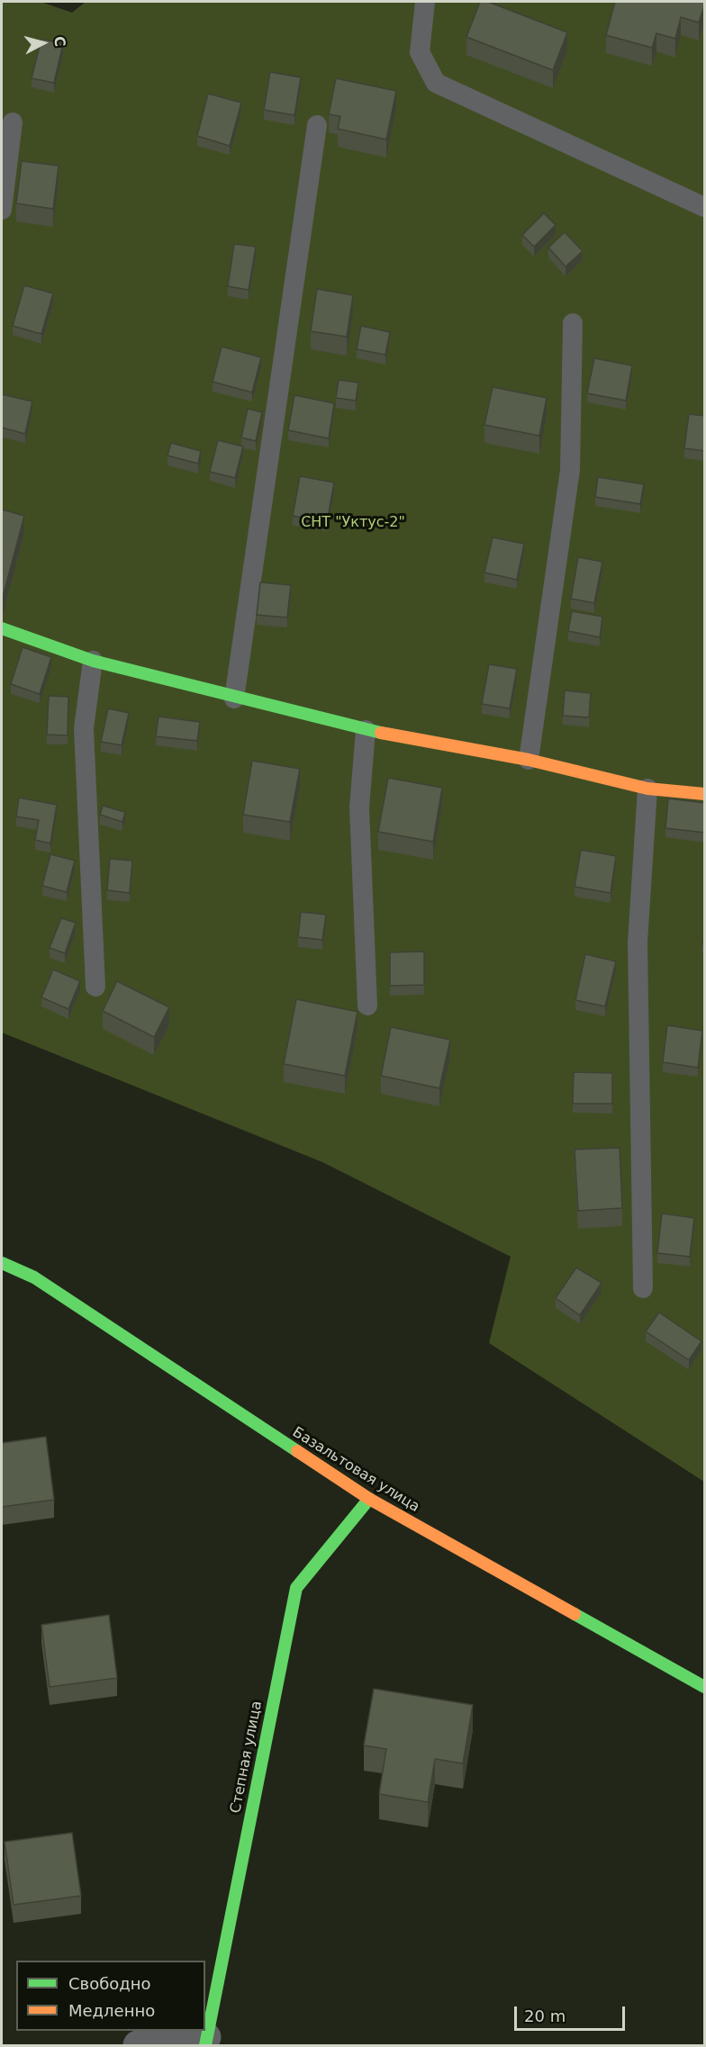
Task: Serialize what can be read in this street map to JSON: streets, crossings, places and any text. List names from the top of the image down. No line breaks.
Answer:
{"streets":{"street":["Базальтовая улица","Степная улица"]},"crossings":[["Базальтовая улица","Степная улица"]],"parks":["СНТ \"Уктус-2\""],"legend":["Свободно","Медленно"],"scale_bar":"20 m","north":"right"}
